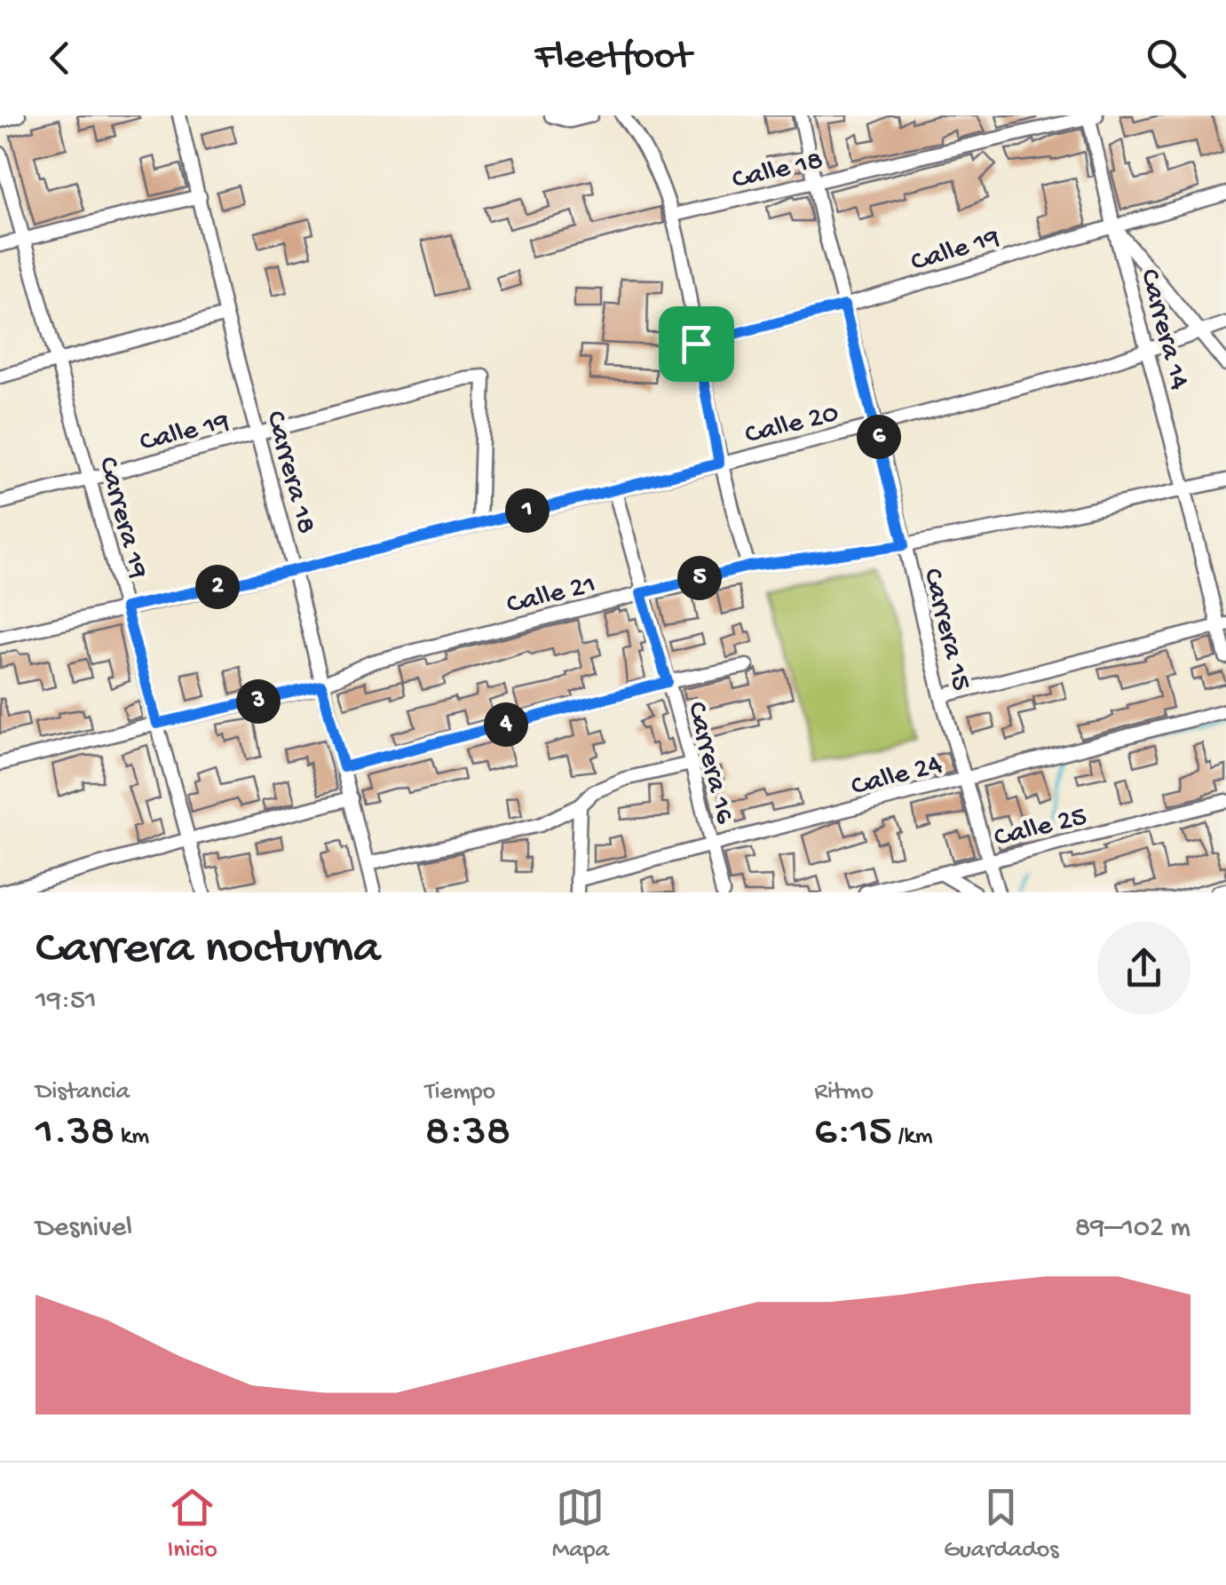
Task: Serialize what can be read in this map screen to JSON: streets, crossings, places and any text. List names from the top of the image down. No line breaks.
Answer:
{"streets":{"street":["Calle 18","Calle 19","Carrera 14","Calle 20","Carrera 18","Carrera 19","Calle 21","Carrera 15","Carrera 16","Calle 24","Calle 25"]},"crossings":[["Calle 18","Carrera 14"],["Calle 18","Carrera 15"],["Calle 19","Carrera 14"],["Calle 19","Calle 20"],["Calle 19","Carrera 18"],["Calle 19","Carrera 19"],["Calle 19","Carrera 15"],["Carrera 14","Calle 20"],["Carrera 14","Calle 21"],["Calle 20","Carrera 18"],["Calle 20","Carrera 19"],["Calle 20","Carrera 15"],["Calle 20","Carrera 16"],["Carrera 18","Calle 21"],["Carrera 19","Calle 21"],["Calle 21","Carrera 15"],["Calle 21","Carrera 16"],["Carrera 15","Calle 24"],["Carrera 15","Calle 25"],["Carrera 16","Calle 24"]],"page":{"header":"Fleetfoot","pins":["6","1","5","2","3","4"],"heading":["Carrera nocturna","19:51"],"stats":[["Distancia","1.38 km"],["Tiempo","8:38"],["Ritmo","6:15 /km"]],"chart":["Desnivel","89–102 m"],"tabs":["Inicio","Mapa","Guardados"]}}
